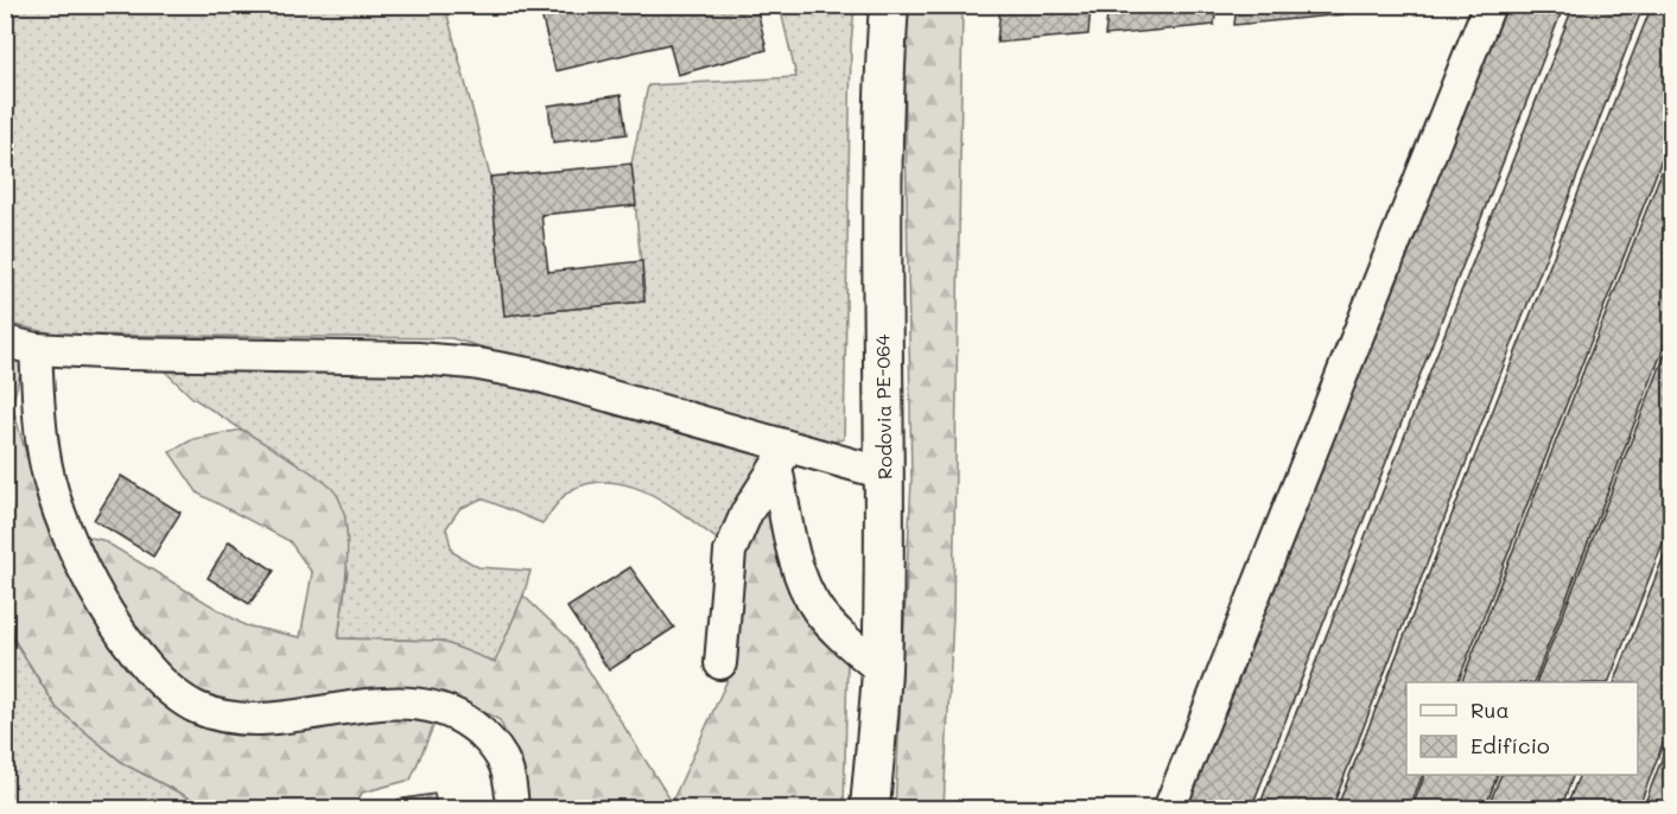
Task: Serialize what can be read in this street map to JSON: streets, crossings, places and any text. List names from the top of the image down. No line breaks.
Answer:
{"streets":{"main road":["Rodovia PE-064"]},"legend":["Rua","Edifício"]}
